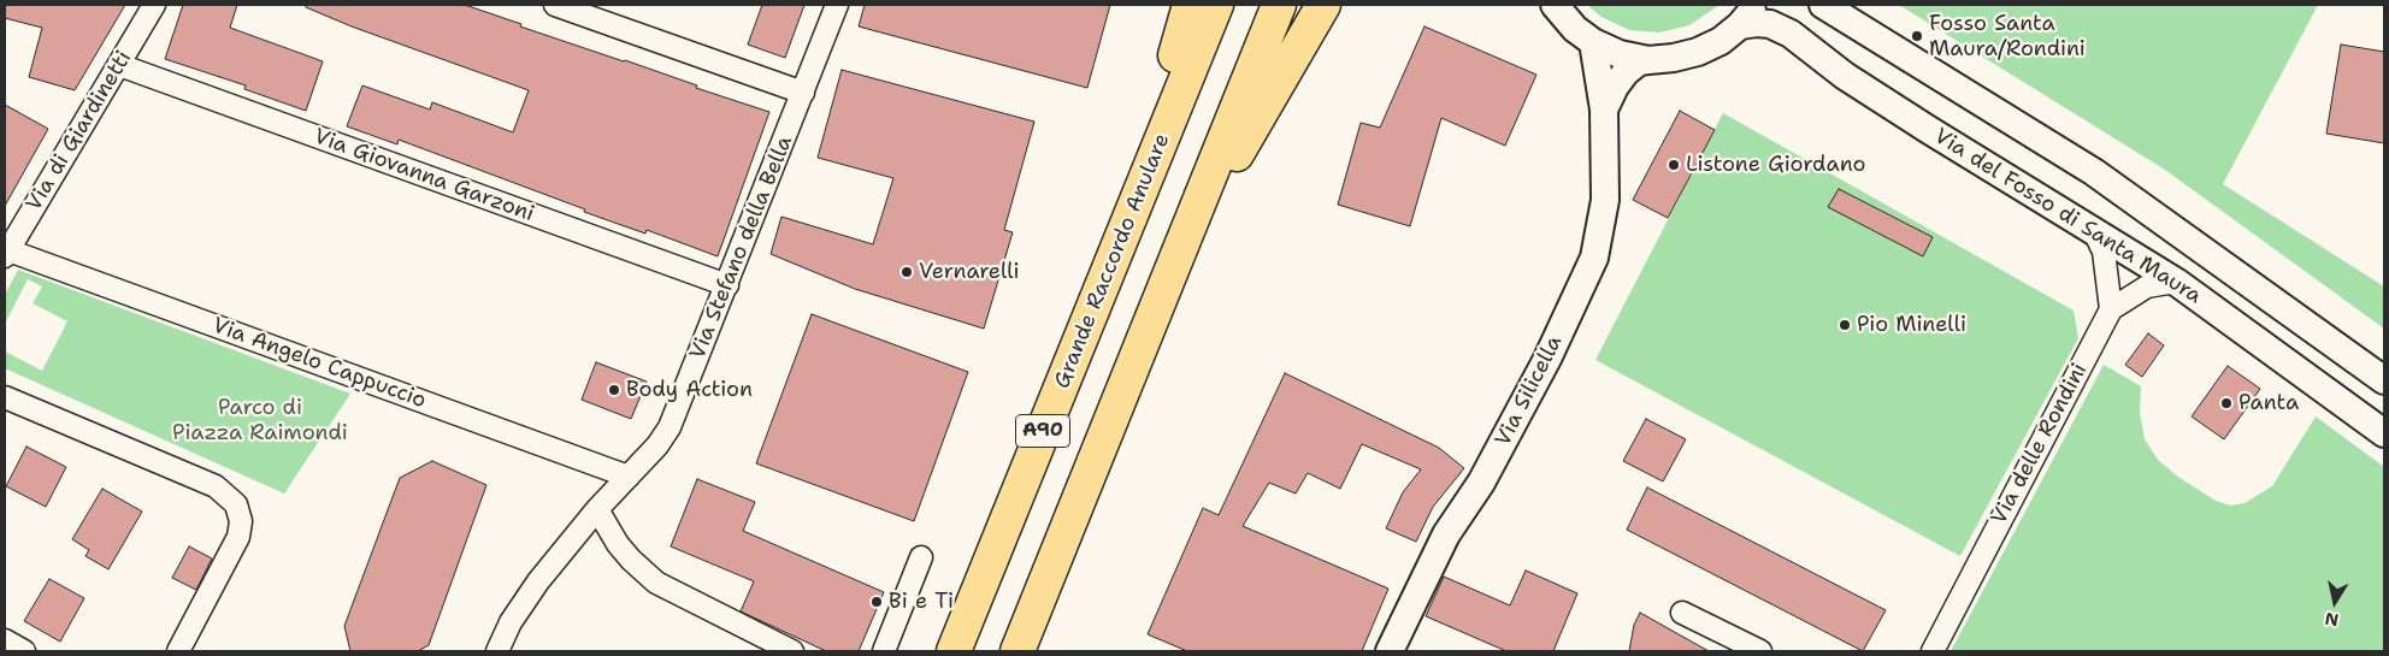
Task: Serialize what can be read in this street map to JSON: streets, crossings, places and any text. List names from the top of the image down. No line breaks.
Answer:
{"streets":{"highway":["Grande Raccordo Anulare","A90"],"street":["Via di Giardinetti","Via Giovanna Garzoni","Via del Fosso di Santa Maura","Via Stefano della Bella","Via Angelo Cappuccio","Via Silicella","Via delle Rondini"]},"crossings":[["Via di Giardinetti","Via Giovanna Garzoni"],["Via di Giardinetti","Via Angelo Cappuccio"],["Via Giovanna Garzoni","Via Stefano della Bella"],["Via Stefano della Bella","Via Angelo Cappuccio"]],"parks":["Parco di Piazza Raimondi"],"places":["Fosso Santa Maura/Rondini","Listone Giordano","Vernarelli","Pio Minelli","Body Action","Panta","Bi e Ti"],"north":"bottom"}
